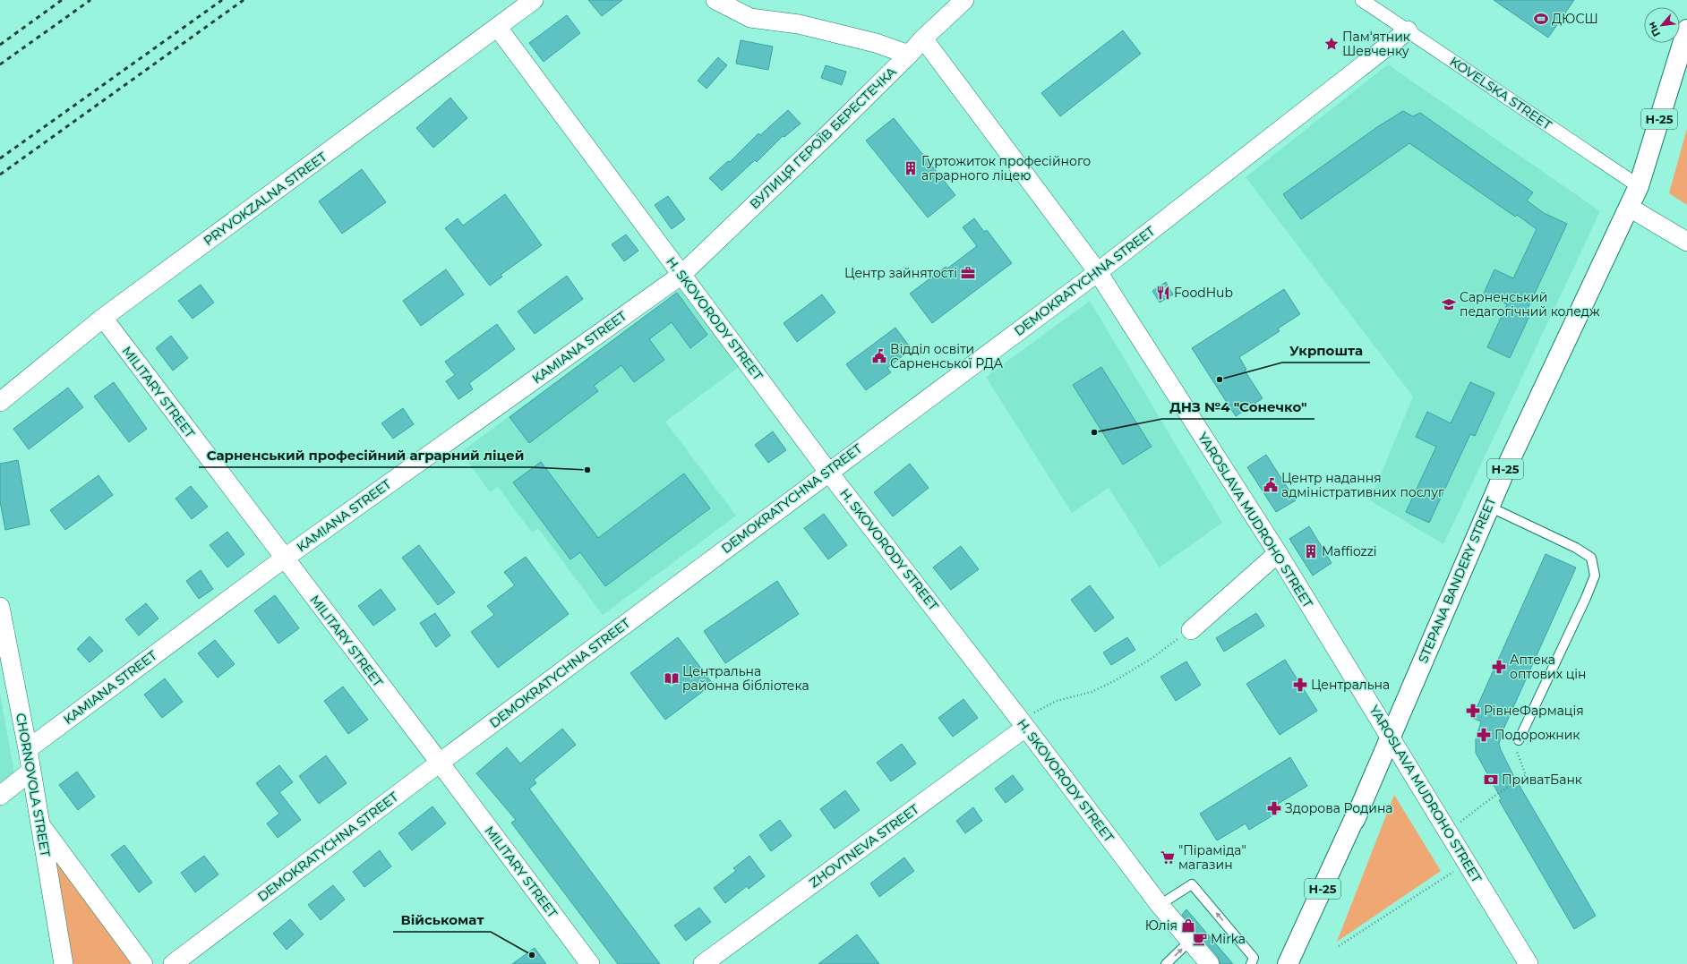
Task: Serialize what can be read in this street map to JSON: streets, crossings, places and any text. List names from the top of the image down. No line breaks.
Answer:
{"streets":{"main road":["Н-25","STEPANA BANDERY STREET"],"street":["KOVELSKA STREET","ВУЛИЦЯ ГЕРОЇВ БЕРЕСТЕЧКА","PRYVOKZALNA STREET","DEMOKRATYCHNA STREET","H. SKOVORODY STREET","KAMIANA STREET","MILITARY STREET","YAROSLAVA MUDROHO STREET","CHORNOVOLA STREET","ZHOVTNEVA STREET"]},"crossings":[["KOVELSKA STREET","DEMOKRATYCHNA STREET"],["KOVELSKA STREET","STEPANA BANDERY STREET"],["ВУЛИЦЯ ГЕРОЇВ БЕРЕСТЕЧКА","H. SKOVORODY STREET"],["ВУЛИЦЯ ГЕРОЇВ БЕРЕСТЕЧКА","KAMIANA STREET"],["ВУЛИЦЯ ГЕРОЇВ БЕРЕСТЕЧКА","YAROSLAVA MUDROHO STREET"],["PRYVOKZALNA STREET","H. SKOVORODY STREET"],["PRYVOKZALNA STREET","MILITARY STREET"],["DEMOKRATYCHNA STREET","H. SKOVORODY STREET"],["DEMOKRATYCHNA STREET","MILITARY STREET"],["DEMOKRATYCHNA STREET","YAROSLAVA MUDROHO STREET"],["H. SKOVORODY STREET","KAMIANA STREET"],["H. SKOVORODY STREET","ZHOVTNEVA STREET"],["KAMIANA STREET","MILITARY STREET"],["KAMIANA STREET","CHORNOVOLA STREET"],["YAROSLAVA MUDROHO STREET","STEPANA BANDERY STREET"]],"places":{"sports":["ДЮСШ"],"place":["Пам'ятник Шевченку"],"building":["Гуртожиток професійного аграрного ліцею","Maffiozzi"],"office":["Центр зайнятості"],"restaurant":["FoodHub"],"school or university":["Сарненський педагогічний коледж"],"public building":["Відділ освіти Сарненської РДА","Центр надання адміністративних послуг"],"other":["Укрпошта","ДНЗ №4 \"Сонечко\"","Сарненський професійний аграрний ліцей","Військомат"],"pharmacy":["Аптека оптових цін","Центральна","РівнеФармація","Подорожник","Здорова Родина"],"library":["Центральна районна бібліотека"],"bank":["ПриватБанк"],"supermarket":["\"Піраміда\" магазин"],"shop":["Юлія"],"cafe":["Mirka"]},"north":"bottom left"}
